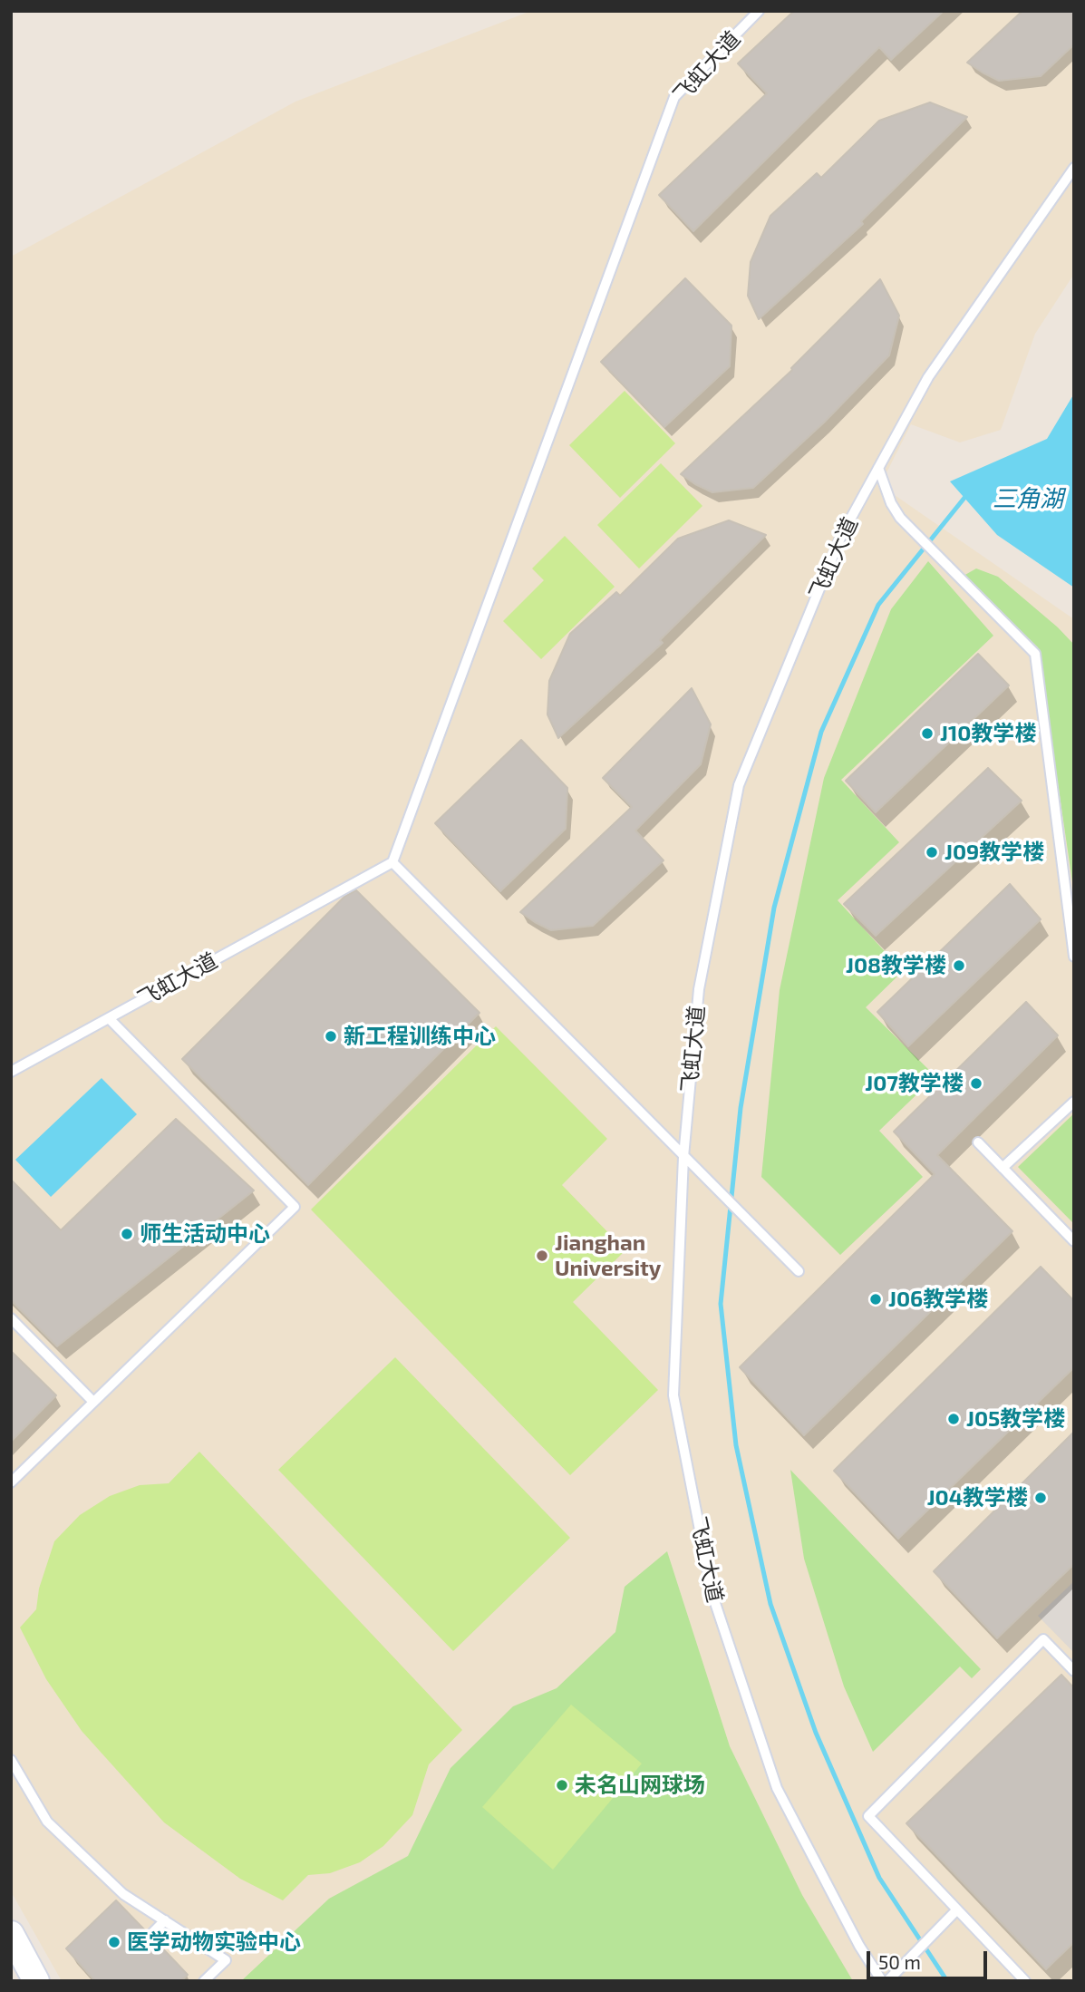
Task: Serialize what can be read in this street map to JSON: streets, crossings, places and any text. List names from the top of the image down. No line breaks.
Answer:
{"streets":{"lane":["飞虹大道"]},"water":["三角湖"],"places":["J10教学楼","J09教学楼","J08教学楼","新工程训练中心","J07教学楼","师生活动中心","Jianghan University","J06教学楼","J05教学楼","J04教学楼","未名山网球场","医学动物实验中心"],"scale_bar":"50 m"}
